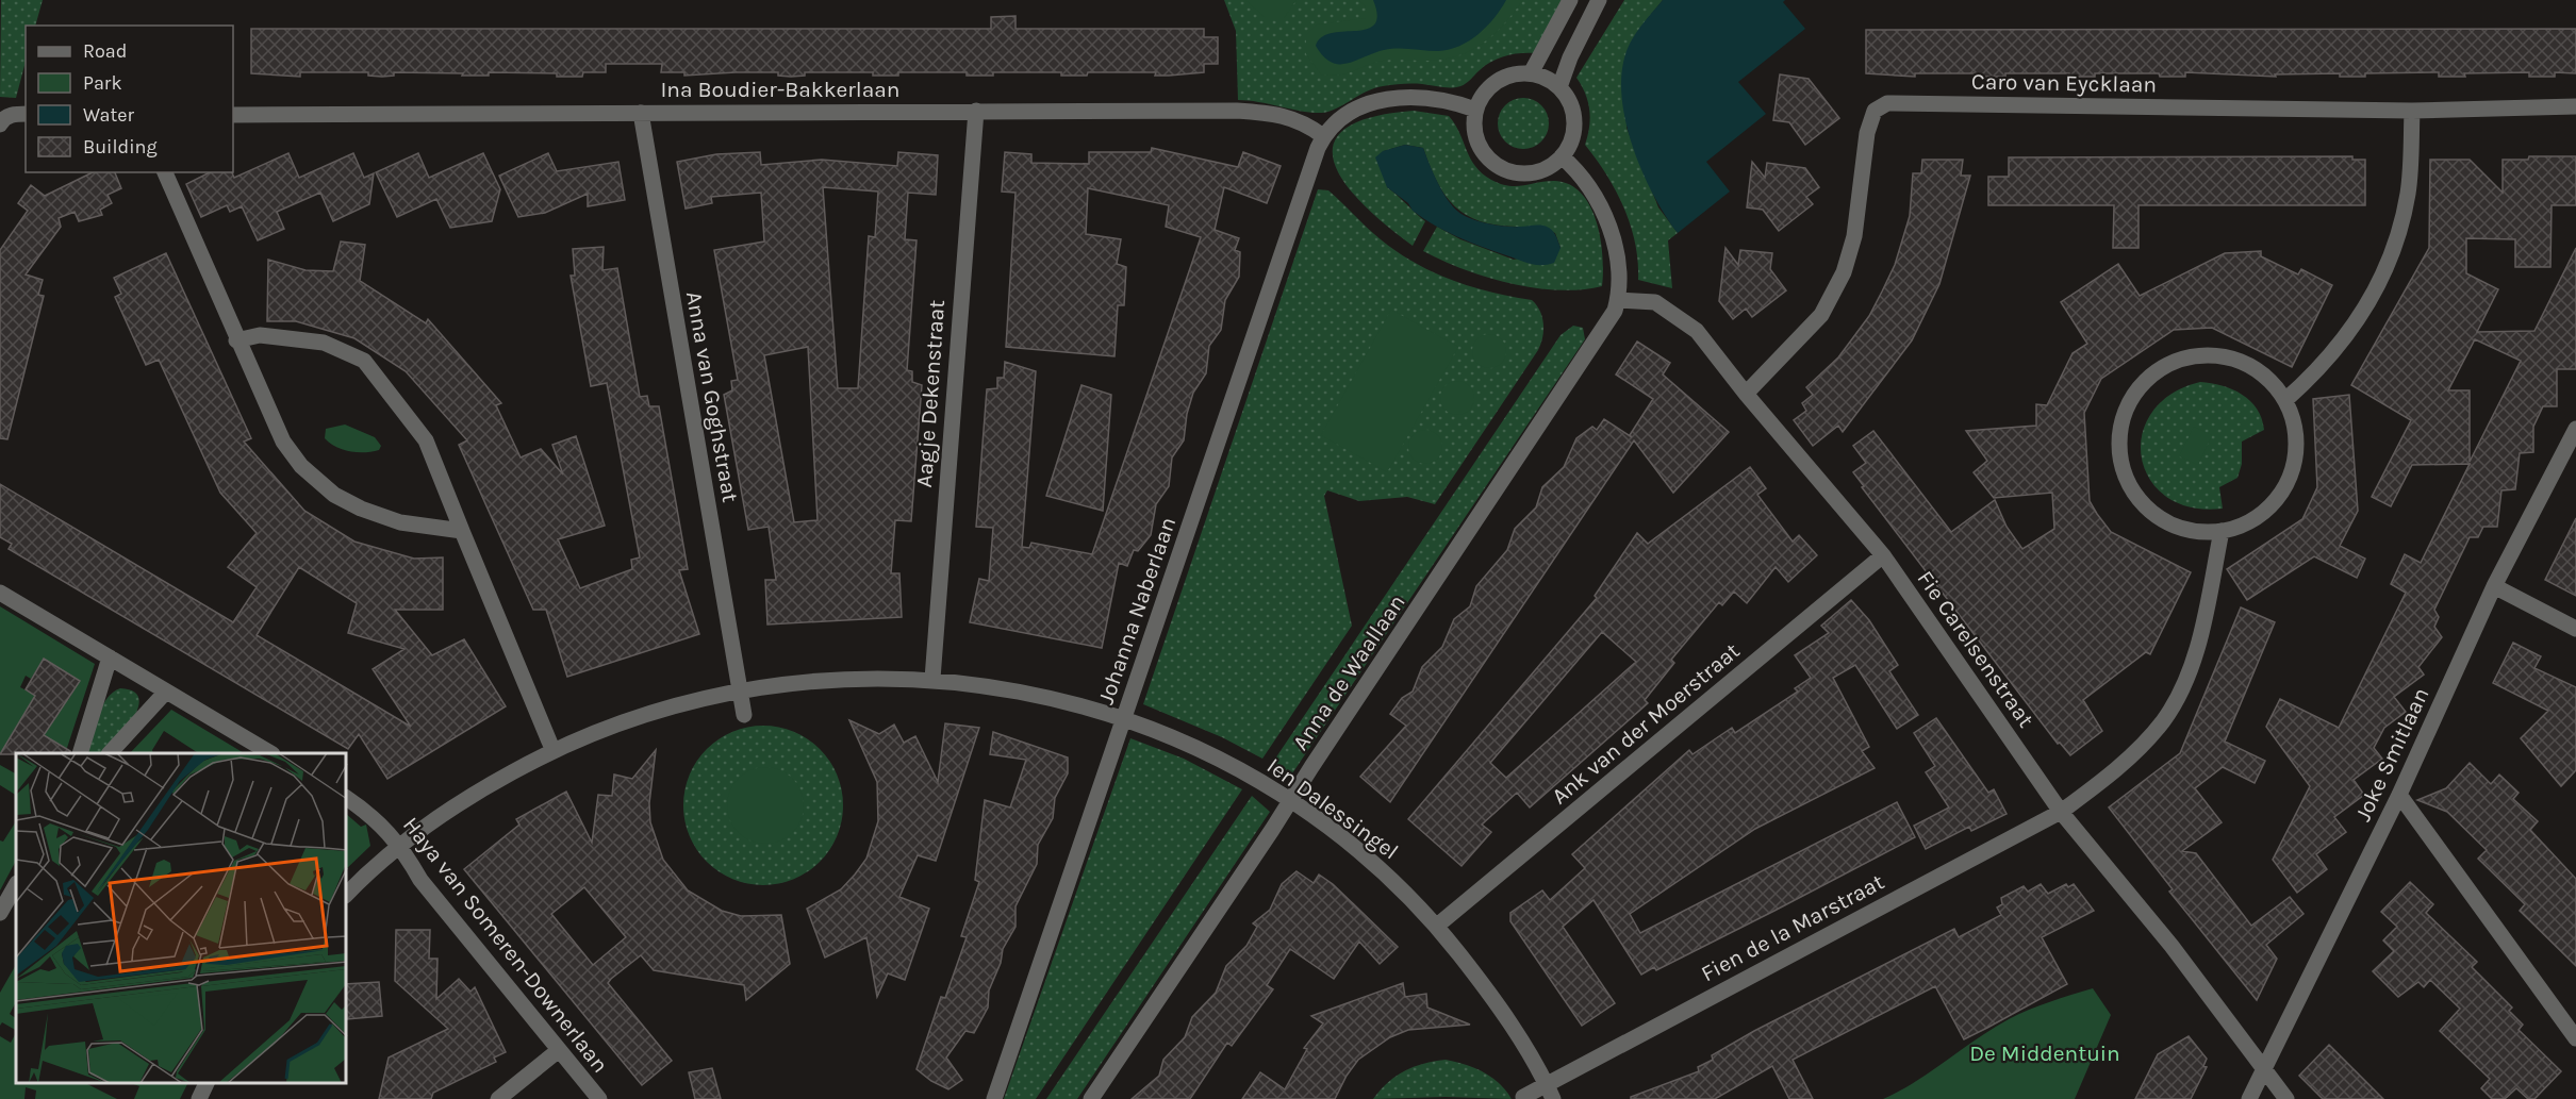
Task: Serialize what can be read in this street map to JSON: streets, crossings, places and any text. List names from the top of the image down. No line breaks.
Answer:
{"streets":{"street":["Caro van Eycklaan","Ina Boudier-Bakkerlaan","Aagje Dekenstraat","Anna van Goghstraat","Johanna Naberlaan","Fie Carelsenstraat","Anna de Waallaan","Ank van der Moerstraat","Joke Smitlaan","Ien Dalessingel","Fien de la Marstraat","Haya van Someren-Downerlaan"]},"crossings":[["Caro van Eycklaan","Fie Carelsenstraat"],["Ina Boudier-Bakkerlaan","Aagje Dekenstraat"],["Ina Boudier-Bakkerlaan","Anna van Goghstraat"],["Ina Boudier-Bakkerlaan","Johanna Naberlaan"],["Aagje Dekenstraat","Ien Dalessingel"],["Anna van Goghstraat","Ien Dalessingel"],["Johanna Naberlaan","Ien Dalessingel"],["Fie Carelsenstraat","Anna de Waallaan"],["Fie Carelsenstraat","Ank van der Moerstraat"],["Fie Carelsenstraat","Joke Smitlaan"],["Fie Carelsenstraat","Fien de la Marstraat"],["Anna de Waallaan","Ien Dalessingel"],["Ank van der Moerstraat","Ien Dalessingel"],["Ien Dalessingel","Fien de la Marstraat"],["Ien Dalessingel","Haya van Someren-Downerlaan"]],"parks":["De Middentuin"],"legend":["Road","Park","Water","Building"]}
